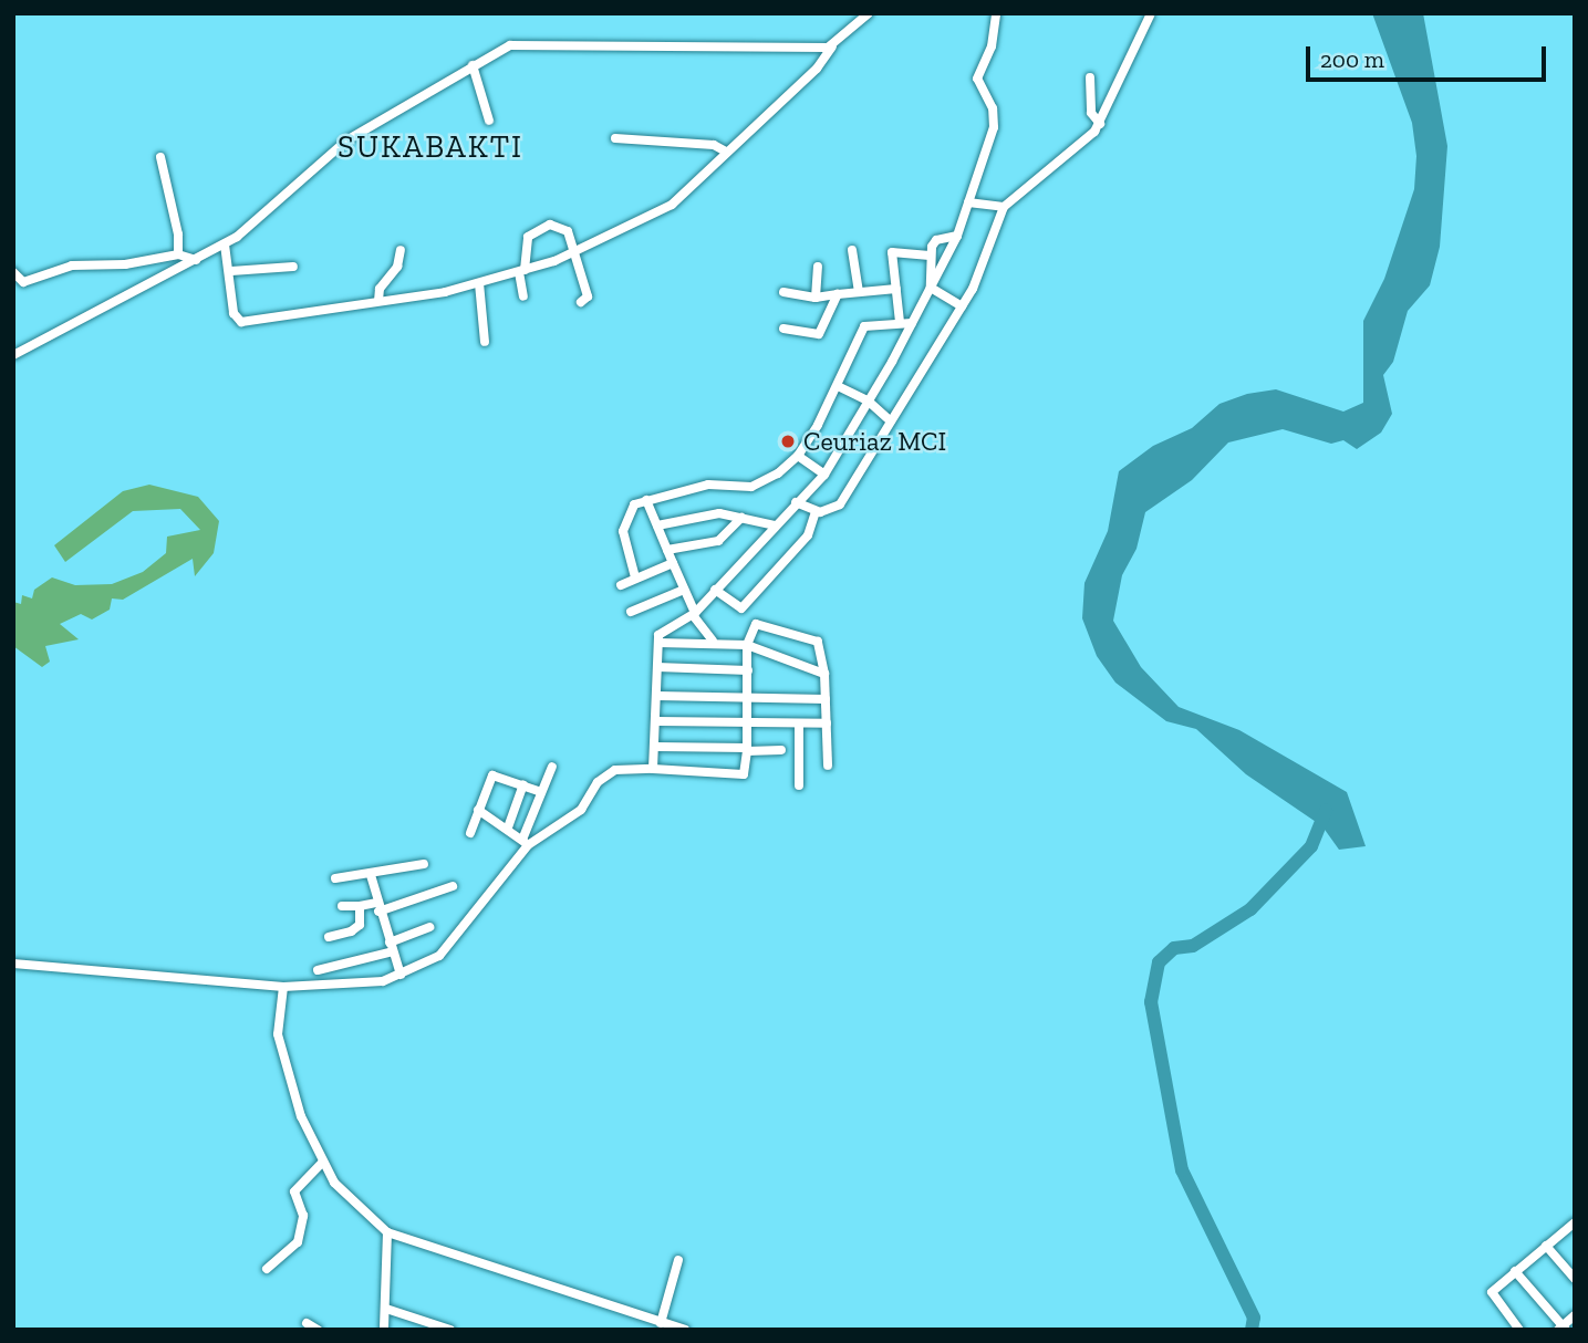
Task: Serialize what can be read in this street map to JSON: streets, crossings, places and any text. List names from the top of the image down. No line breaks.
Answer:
{"districts":["SUKABAKTI"],"places":["Ceuriaz MCI"],"scale_bar":"200 m"}
